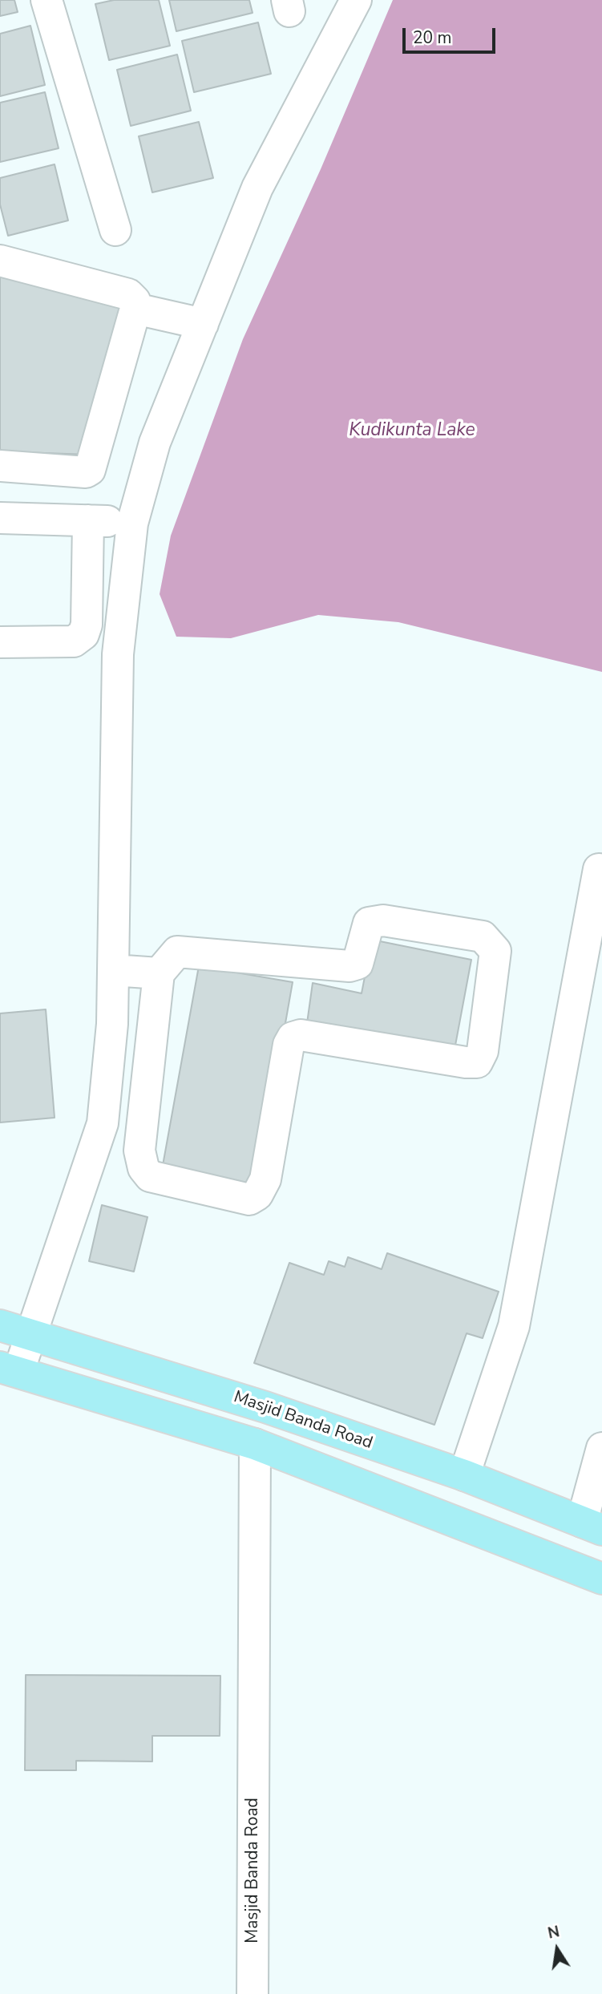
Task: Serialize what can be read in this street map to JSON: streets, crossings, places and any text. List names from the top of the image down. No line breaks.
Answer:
{"streets":{"main road":["Masjid Banda Road"]},"water":["Kudikunta Lake"],"scale_bar":"20 m","north":"top"}
